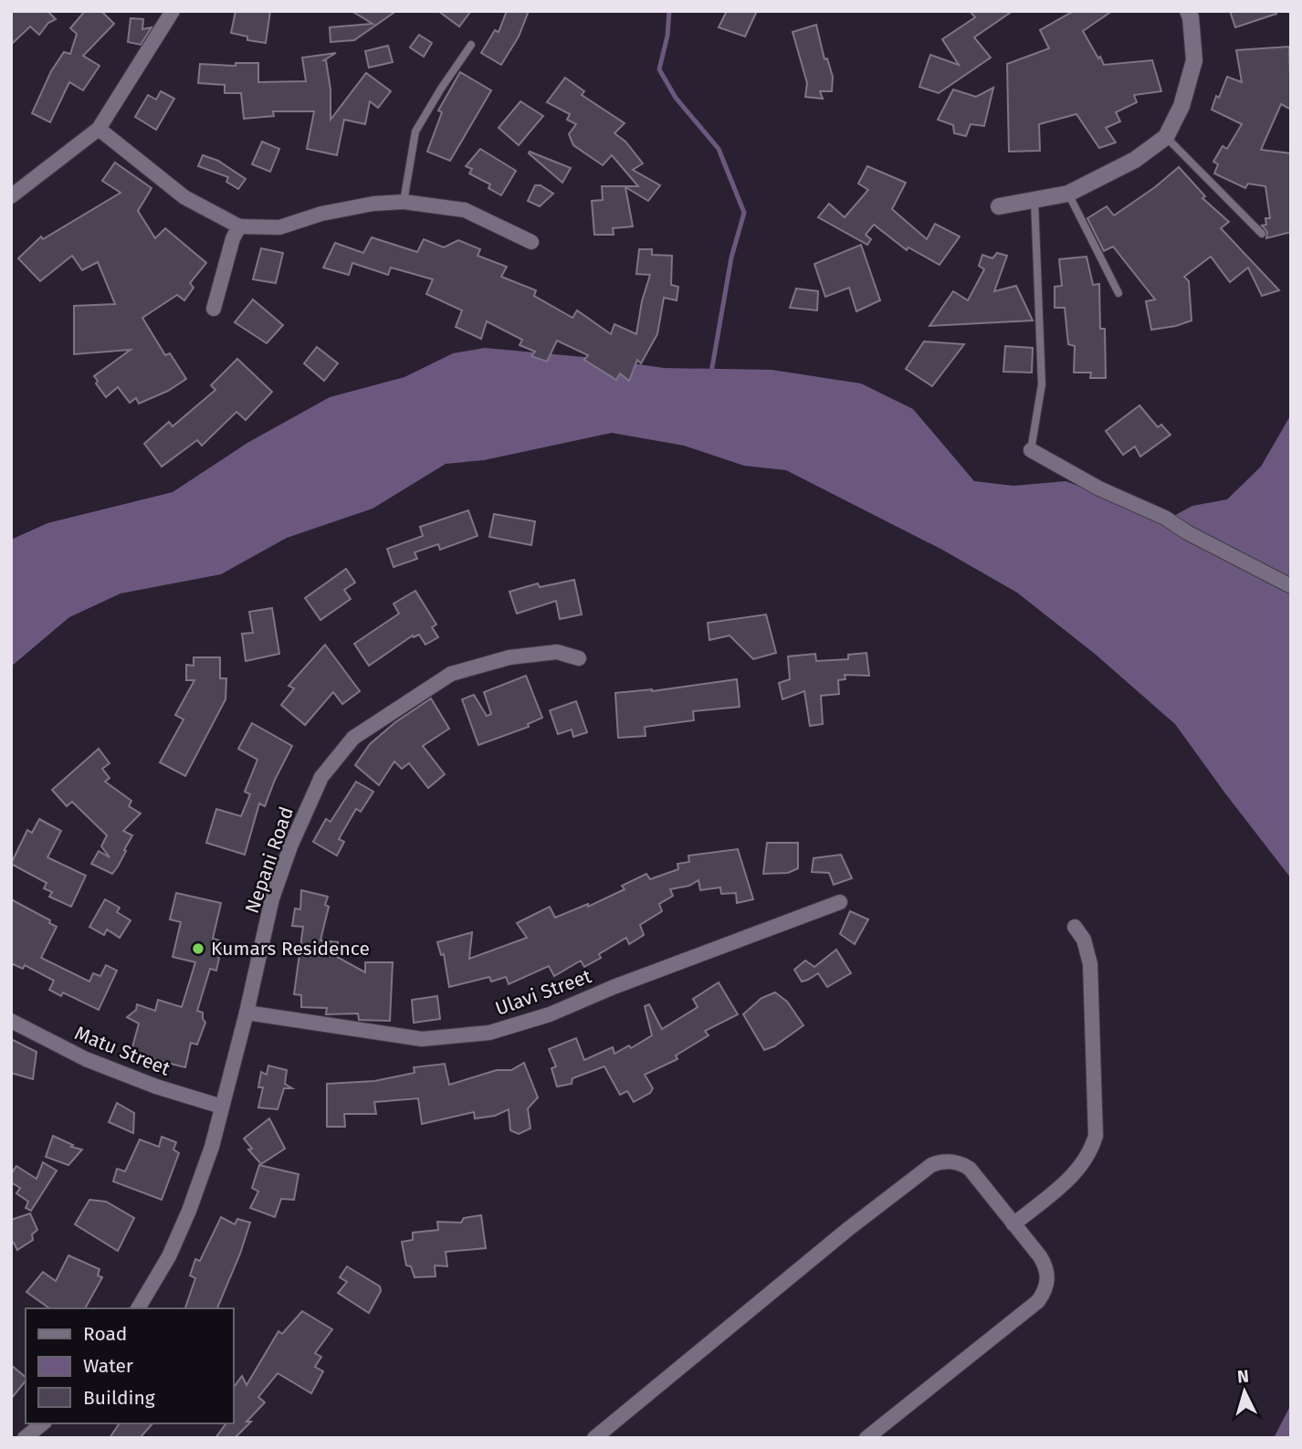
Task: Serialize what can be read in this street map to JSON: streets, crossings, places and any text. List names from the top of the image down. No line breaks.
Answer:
{"streets":{"street":["Nepani Road","Ulavi Street","Matu Street"]},"crossings":[["Nepani Road","Ulavi Street"],["Nepani Road","Matu Street"]],"places":["Kumars Residence"],"legend":["Road","Water","Building"],"north":"top"}
